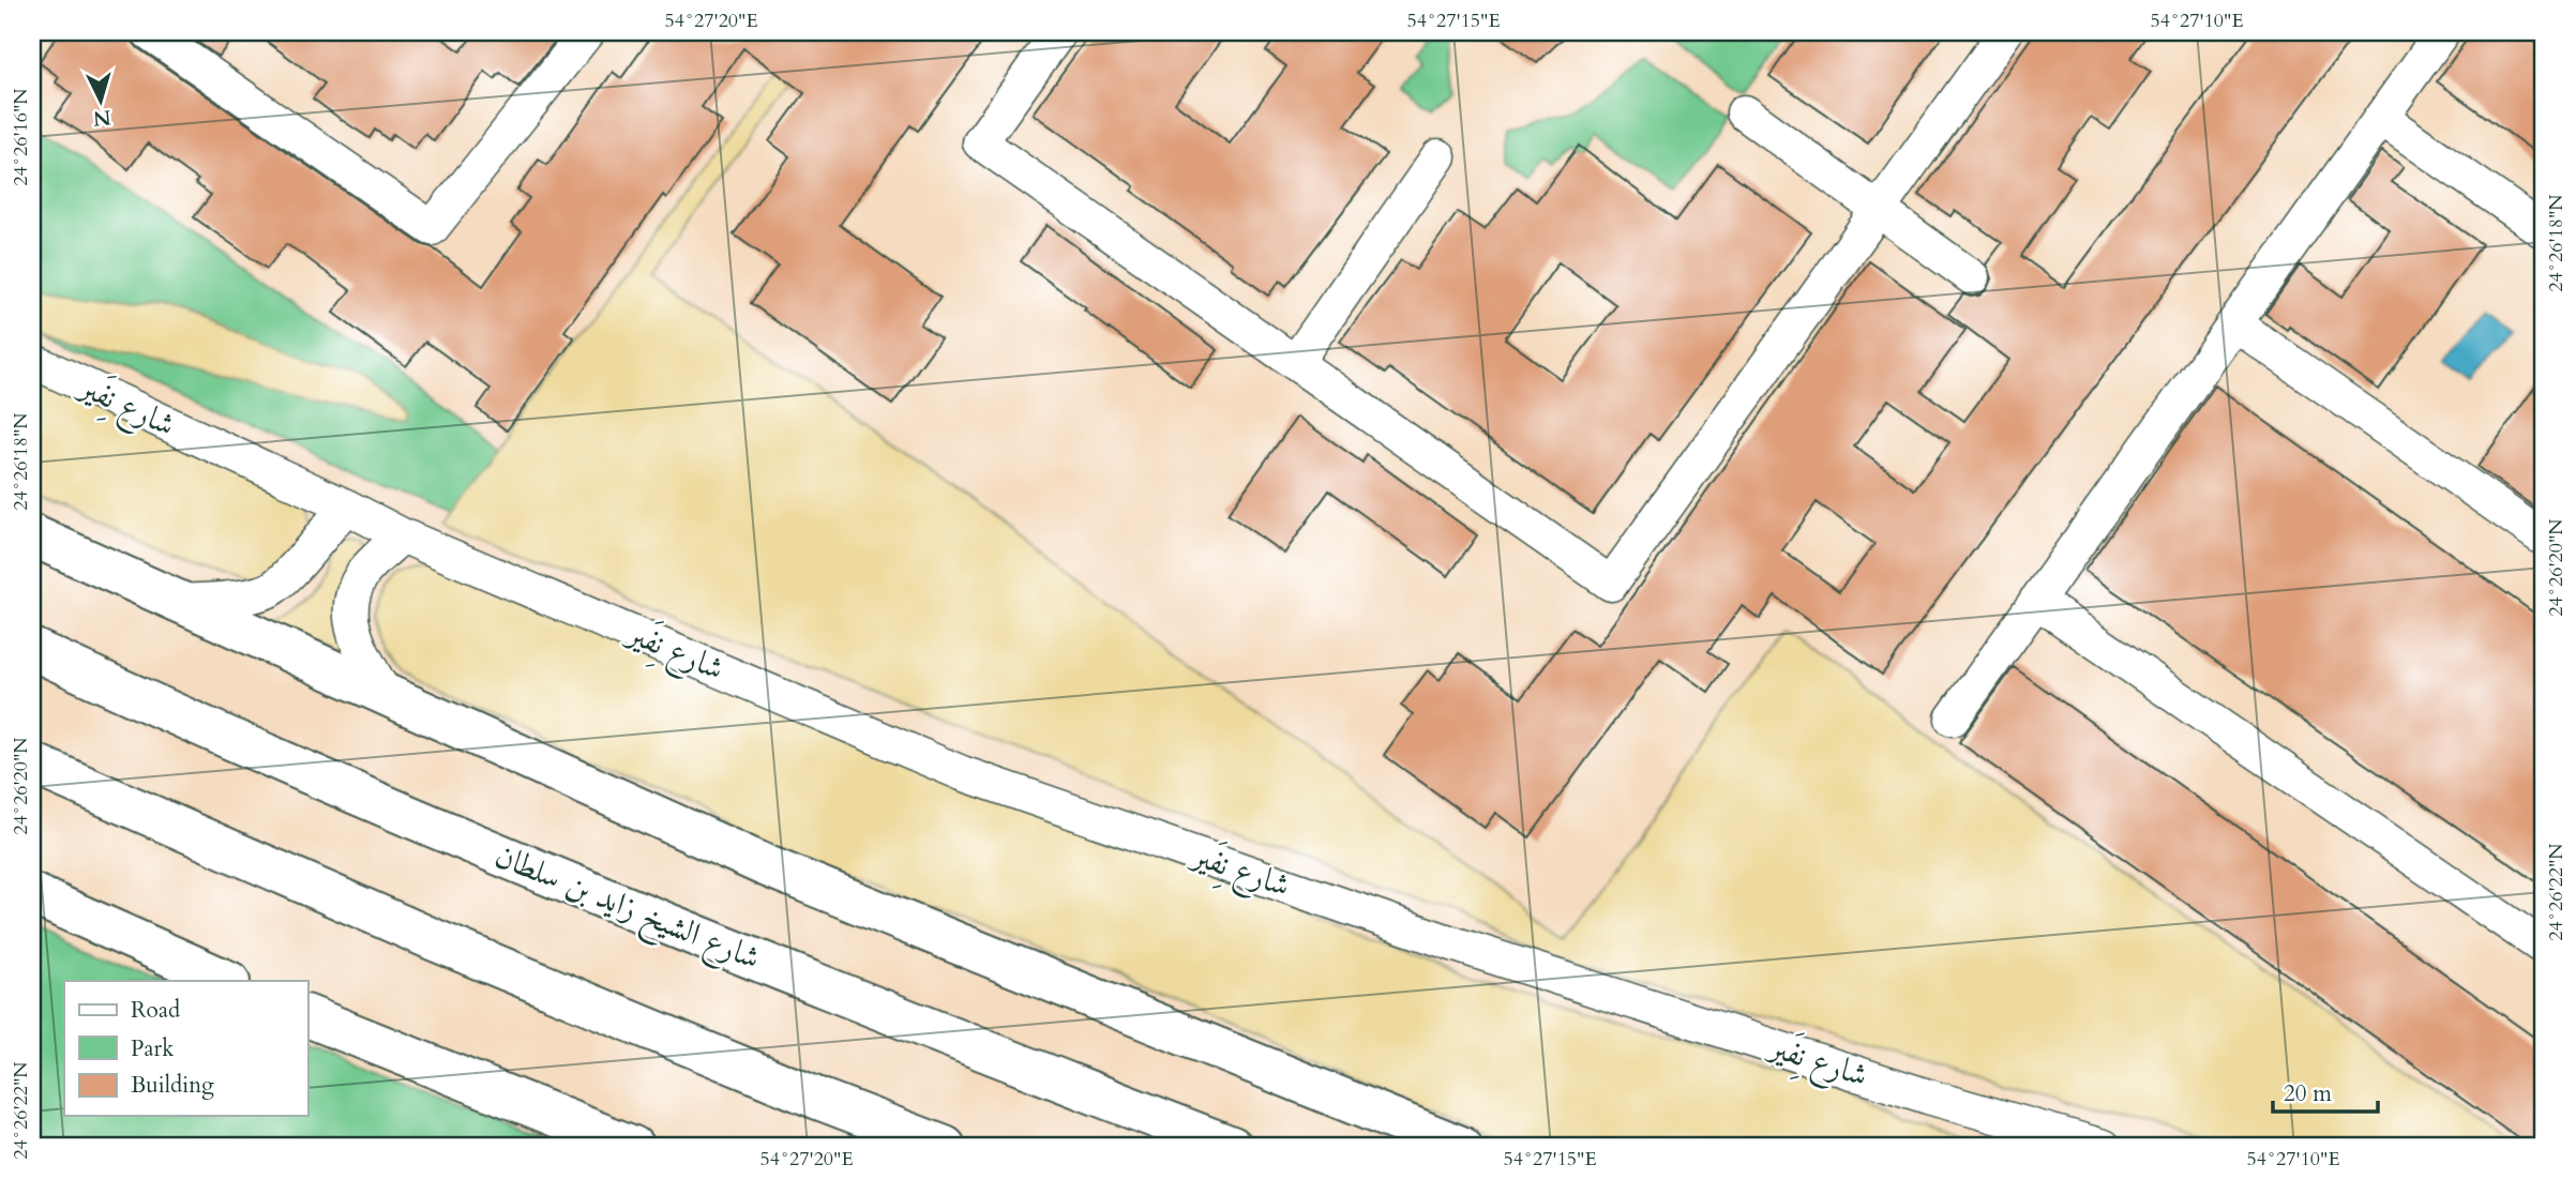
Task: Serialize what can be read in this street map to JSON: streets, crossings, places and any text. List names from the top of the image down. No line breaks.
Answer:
{"streets":{"main road":["شارع الشيخ زايد بن سلطان"],"street":["شارع نِفَير"]},"legend":["Road","Park","Building"],"scale_bar":"20 m","north":"bottom","coordinates":["54°27'20\"E","54°27'15\"E","54°27'10\"E","24°26'16\"N","24°26'18\"N","24°26'20\"N","24°26'22\"N"]}
